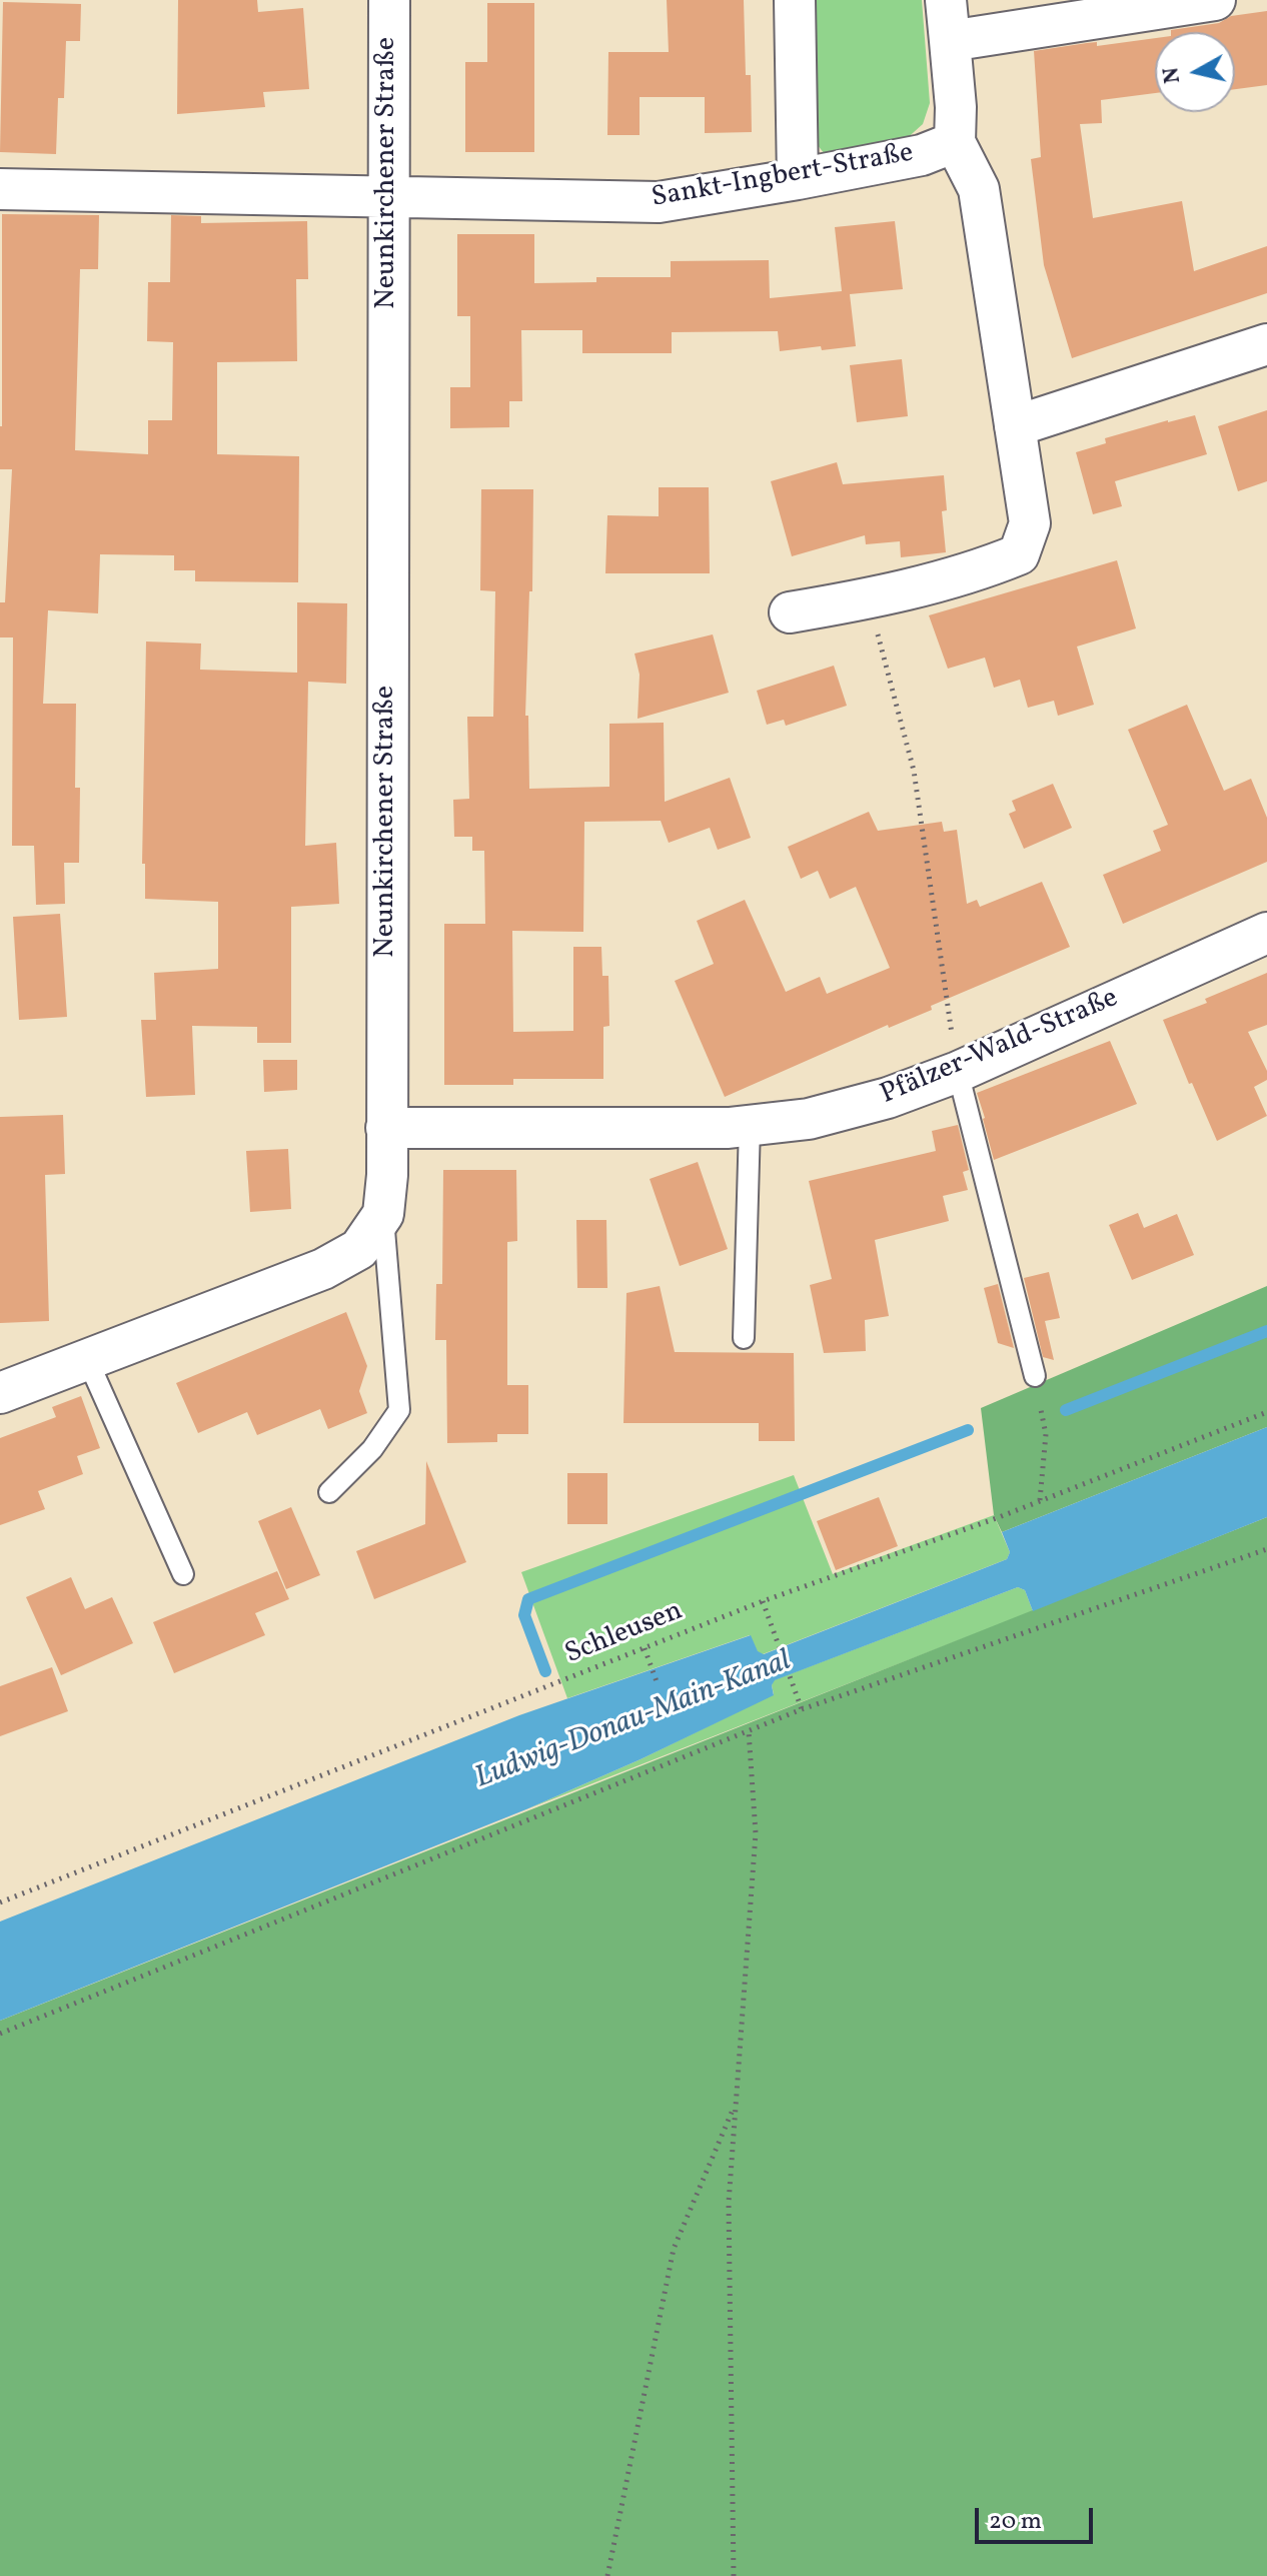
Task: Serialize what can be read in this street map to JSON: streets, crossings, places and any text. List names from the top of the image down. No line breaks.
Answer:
{"streets":{"street":["Neunkirchener Straße","Sankt-Ingbert-Straße","Pfälzer-Wald-Straße"],"path":["Schleusen"]},"crossings":[["Neunkirchener Straße","Sankt-Ingbert-Straße"],["Neunkirchener Straße","Pfälzer-Wald-Straße"]],"water":["Ludwig-Donau-Main-Kanal"],"scale_bar":"20 m","north":"left"}
